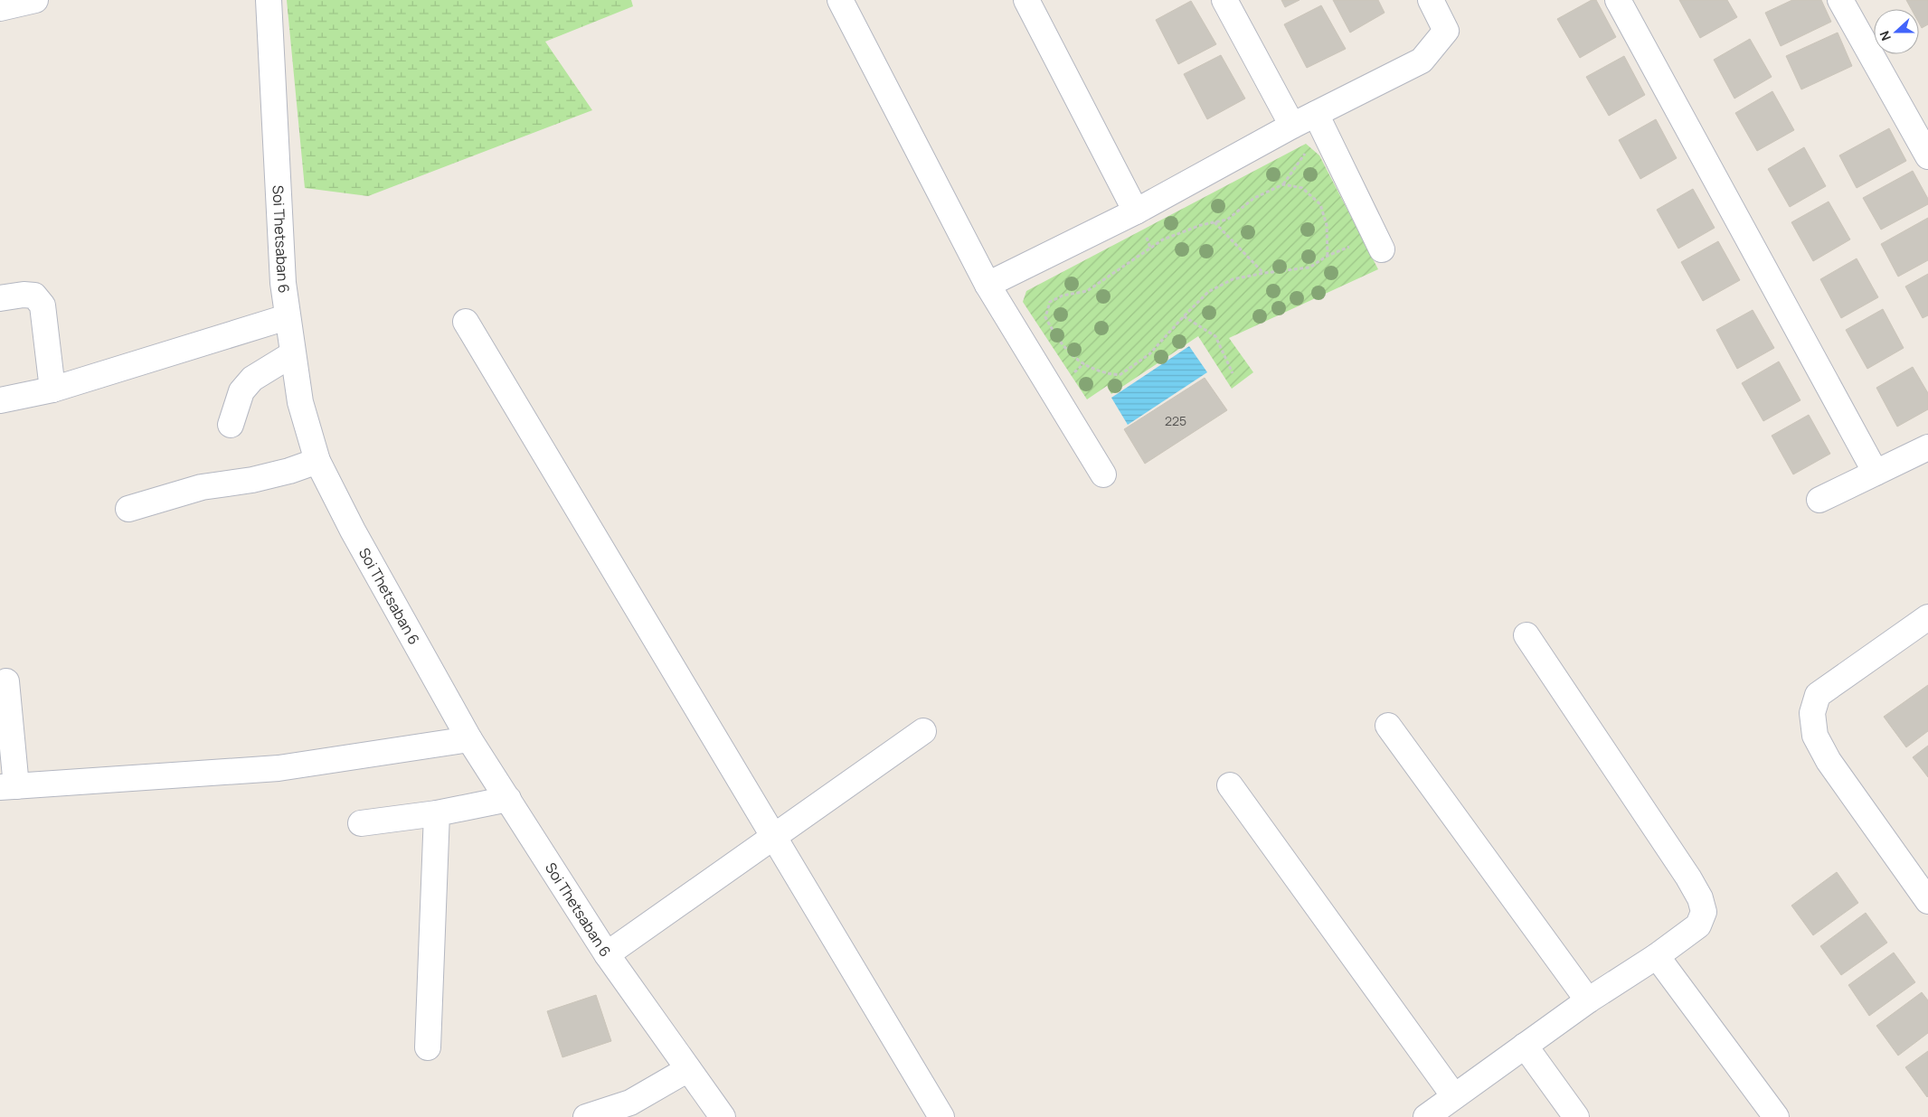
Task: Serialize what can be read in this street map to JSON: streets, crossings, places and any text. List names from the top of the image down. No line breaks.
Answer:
{"streets":{"street":["Soi Thetsaban 6"]},"house_numbers":["225"],"north":"left"}
